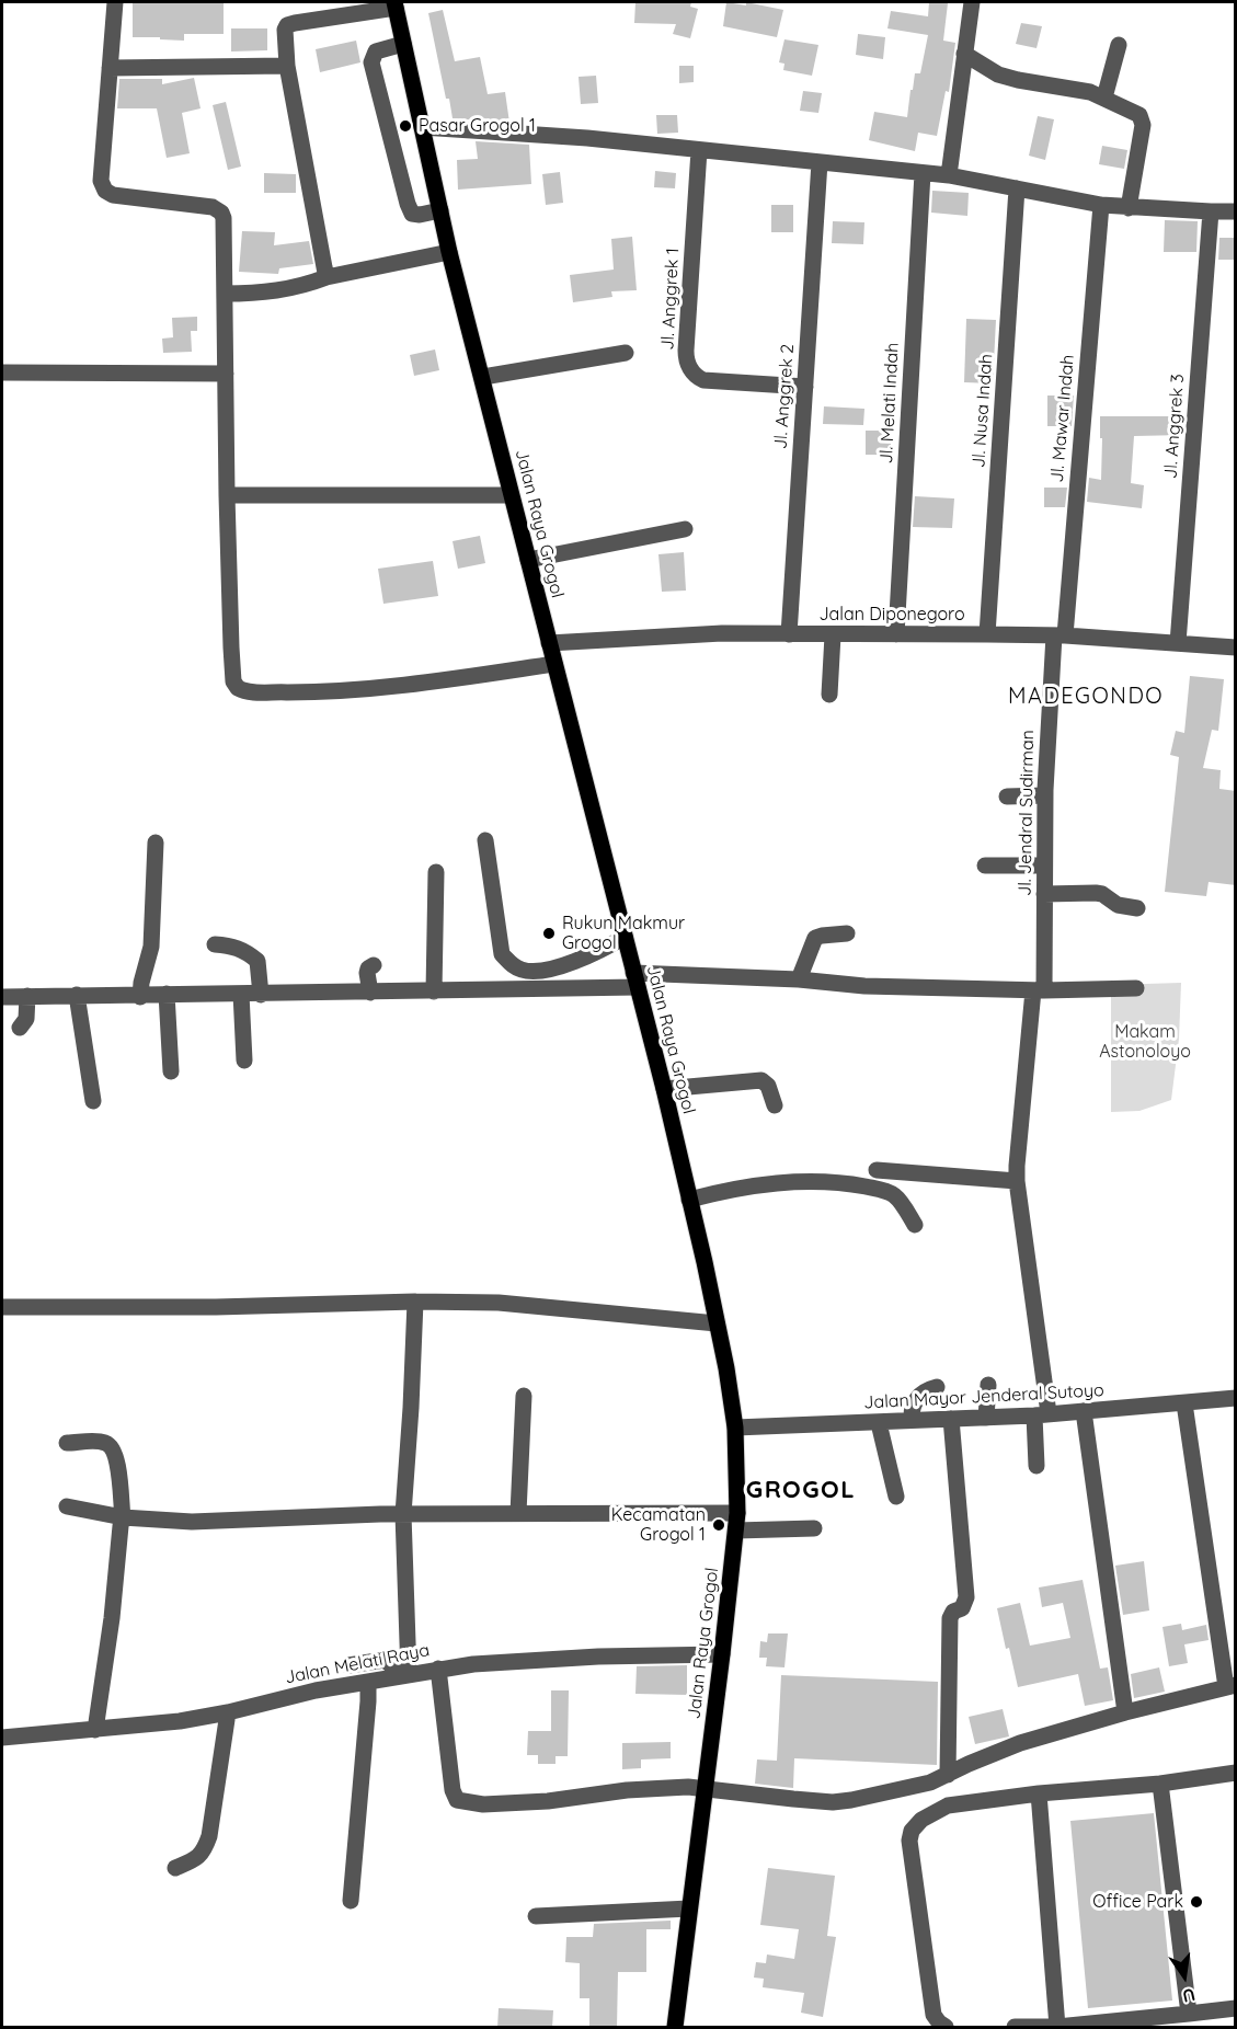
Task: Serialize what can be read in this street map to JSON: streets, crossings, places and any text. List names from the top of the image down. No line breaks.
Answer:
{"streets":{"main road":["Jalan Raya Grogol"],"street":["Jl. Anggrek 1","Jl. Anggrek 2","Jl. Melati Indah","Jl. Nusa Indah","Jl. Mawar Indah","Jl. Anggrek 3","Jalan Diponegoro","Jl. Jendral Sudirman","Jalan Mayor Jenderal Sutoyo","Jalan Melati Raya"]},"crossings":[["Jl. Anggrek 1","Jl. Anggrek 2"],["Jl. Anggrek 2","Jalan Diponegoro"],["Jl. Melati Indah","Jalan Diponegoro"],["Jl. Nusa Indah","Jalan Diponegoro"],["Jl. Mawar Indah","Jalan Diponegoro"],["Jl. Mawar Indah","Jl. Jendral Sudirman"],["Jl. Anggrek 3","Jalan Diponegoro"],["Jalan Raya Grogol","Jalan Diponegoro"],["Jalan Raya Grogol","Jalan Mayor Jenderal Sutoyo"],["Jalan Raya Grogol","Jalan Melati Raya"],["Jalan Diponegoro","Jl. Jendral Sudirman"],["Jl. Jendral Sudirman","Jalan Mayor Jenderal Sutoyo"]],"districts":["MADEGONDO","GROGOL"],"parks":["Makam Astonoloyo"],"places":["Pasar Grogol 1","Rukun Makmur Grogol","Kecamatan Grogol 1","Office Park"],"north":"bottom"}
